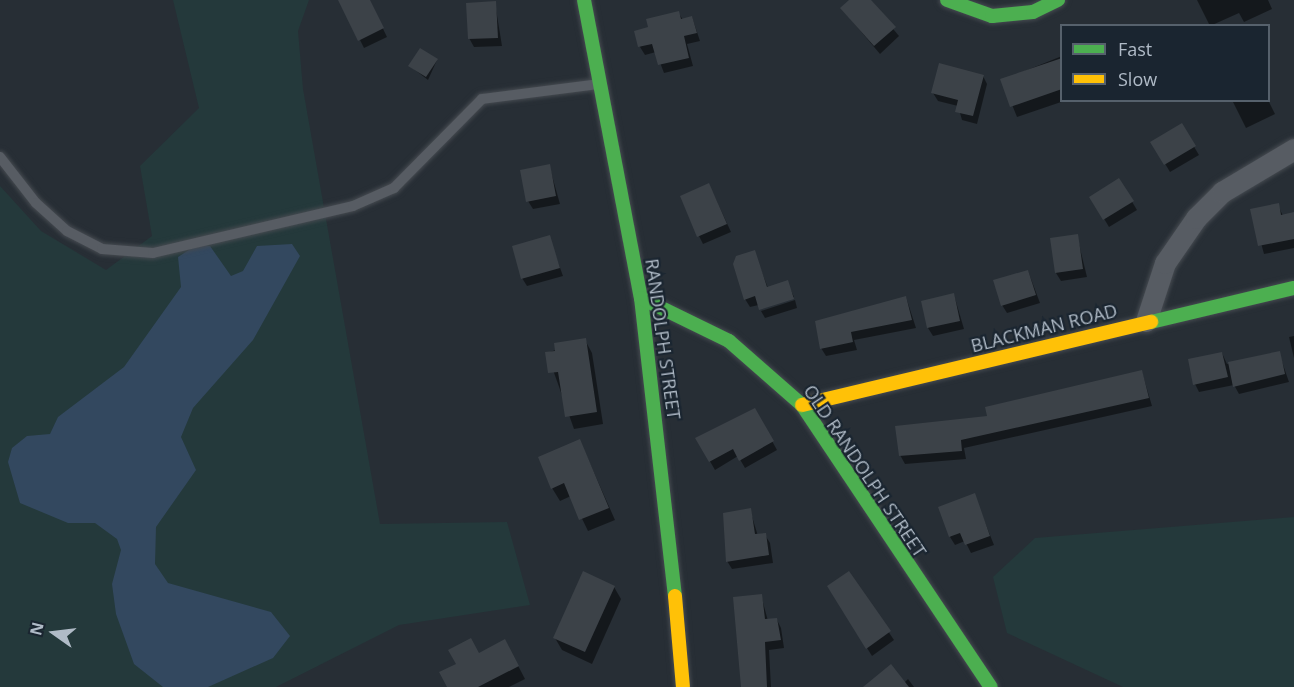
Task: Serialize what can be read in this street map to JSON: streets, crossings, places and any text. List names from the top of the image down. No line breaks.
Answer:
{"streets":{"street":["BLACKMAN ROAD","RANDOLPH STREET","OLD RANDOLPH STREET"]},"crossings":[["BLACKMAN ROAD","OLD RANDOLPH STREET"],["RANDOLPH STREET","OLD RANDOLPH STREET"]],"legend":["Fast","Slow"],"north":"left"}
